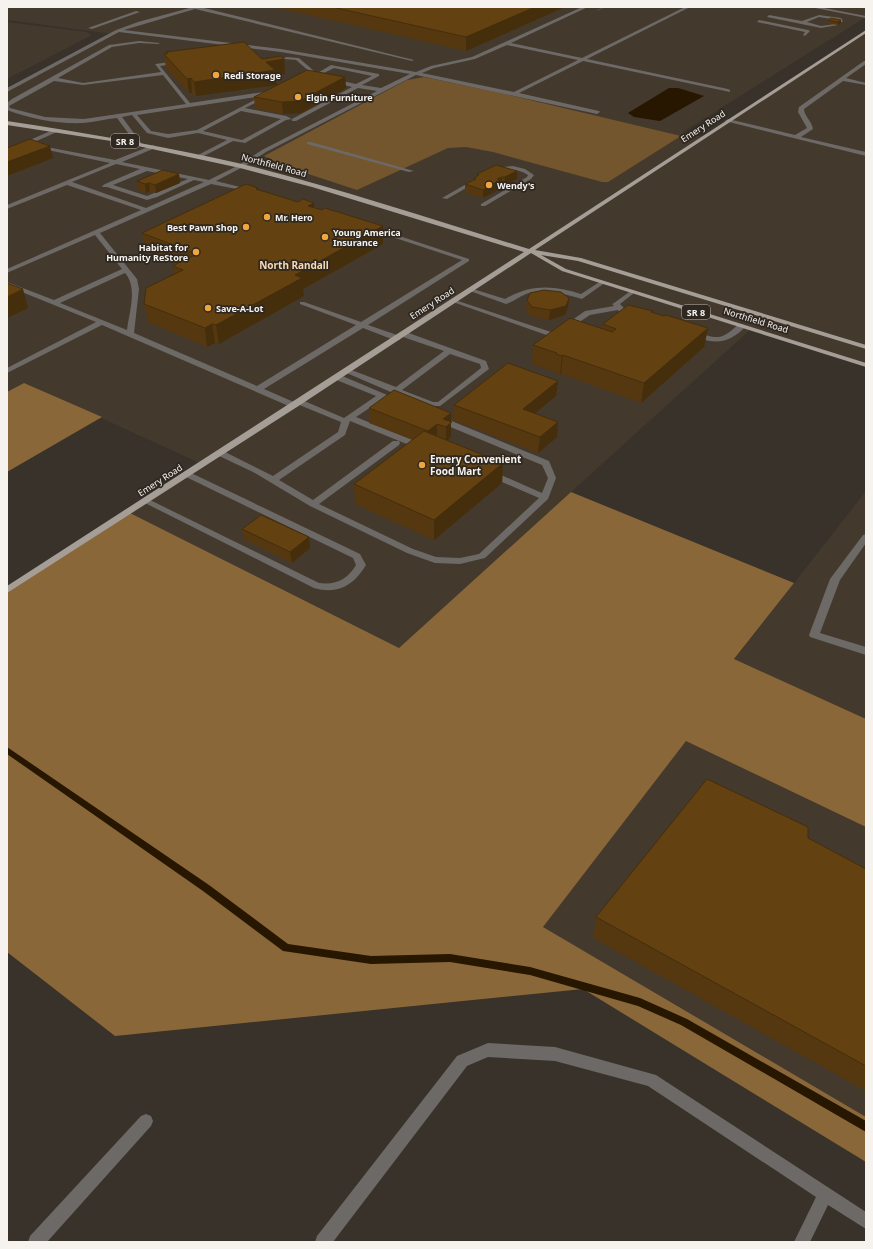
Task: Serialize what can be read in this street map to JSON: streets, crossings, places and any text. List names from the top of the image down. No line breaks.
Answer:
{"streets":{"main road":["Emery Road","SR 8","Northfield Road"]},"crossings":[["Emery Road","Northfield Road"]],"districts":["North Randall"],"places":["Redi Storage","Elgin Furniture","Wendy's","Mr. Hero","Best Pawn Shop","Young America Insurance","Habitat for Humanity ReStore","Save-A-Lot","Emery Convenient Food Mart"]}
